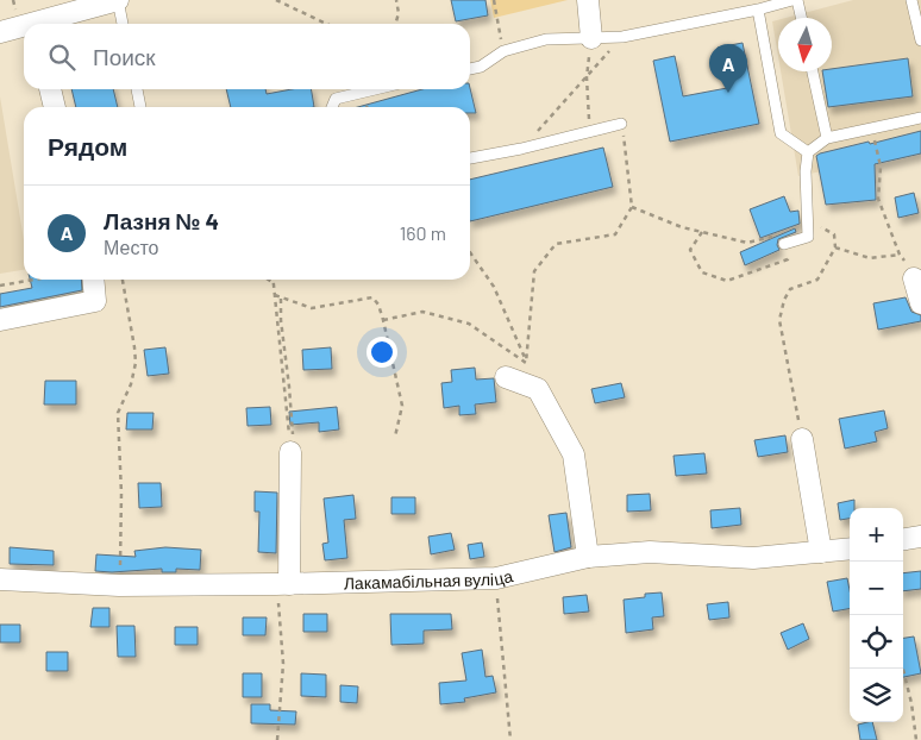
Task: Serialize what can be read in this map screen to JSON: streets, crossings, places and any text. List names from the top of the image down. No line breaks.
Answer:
{"streets":{"street":["Лакамабільная вуліца"]},"north":"bottom","page":{"search":"Поиск","pins":"A","heading":"Рядом","list":[{"mark":"A","name":"Лазня № 4","note":"Место","value":"160 m"}],"map_buttons":["+","−"]}}
